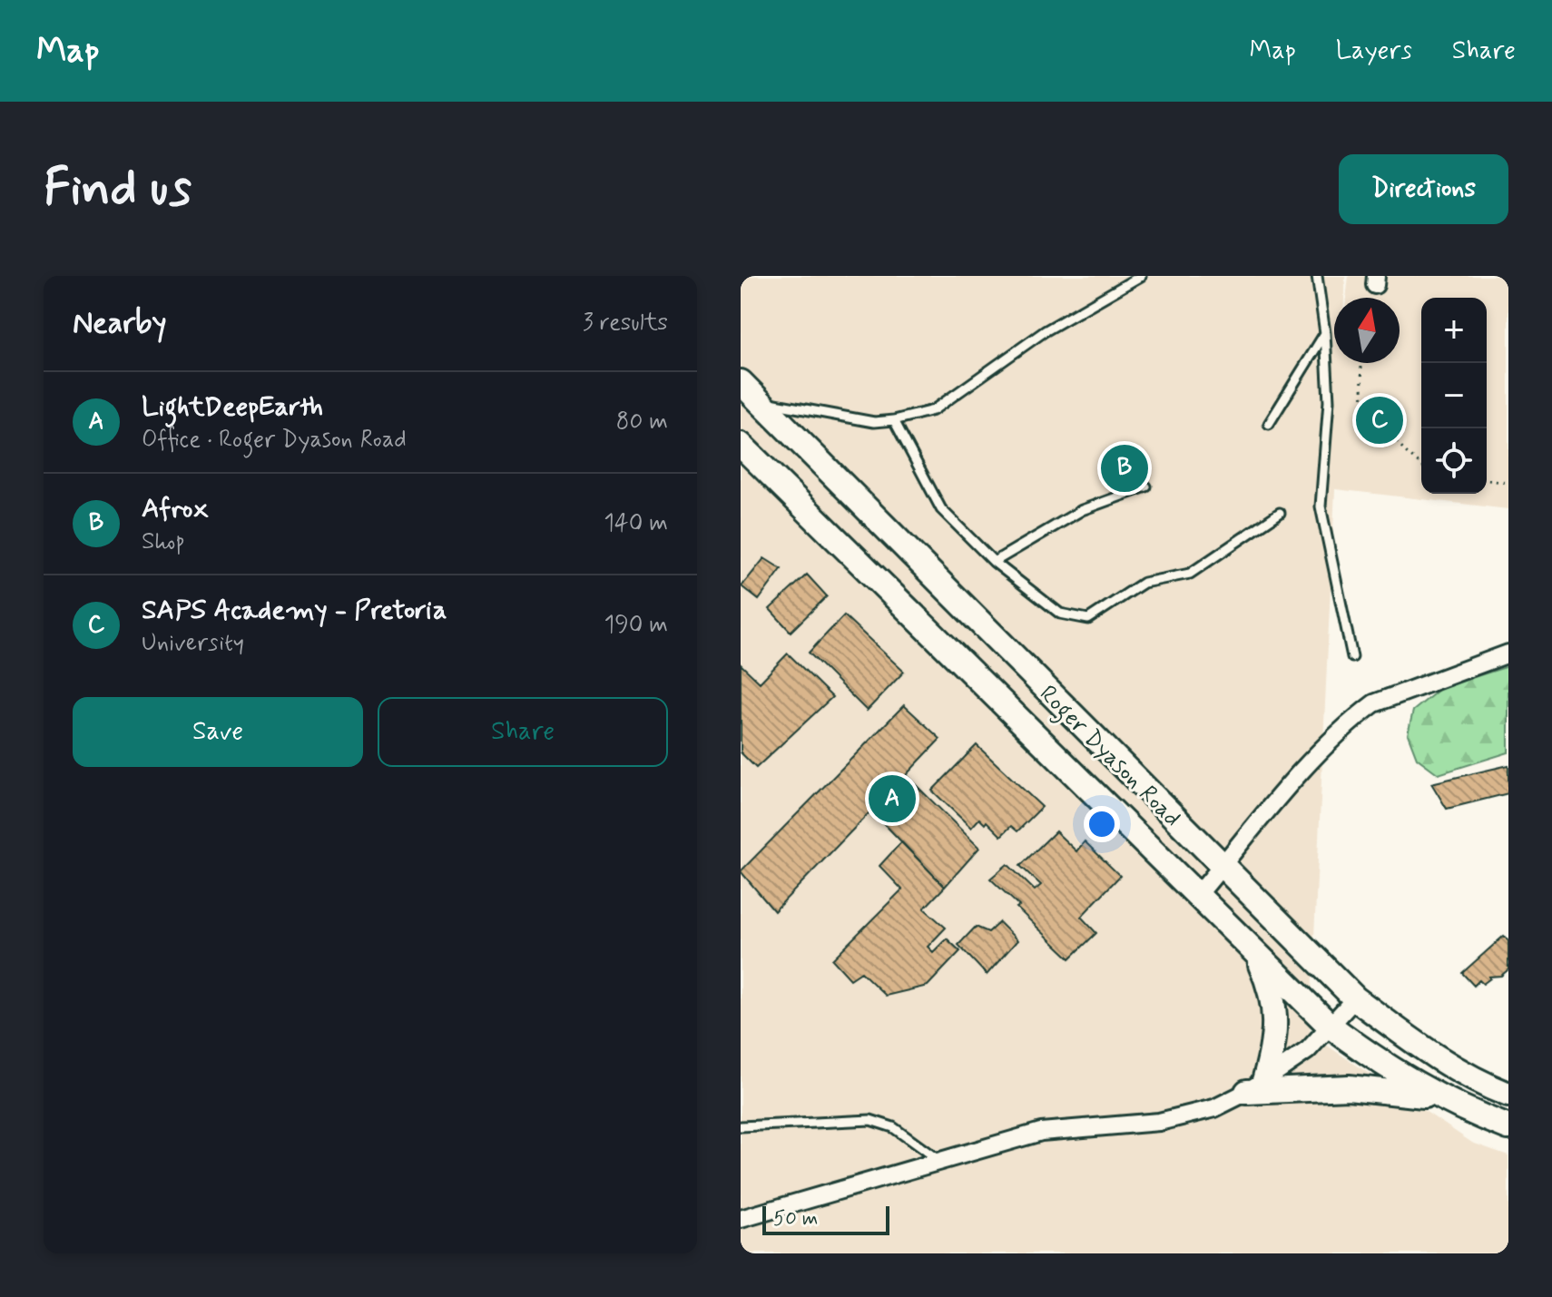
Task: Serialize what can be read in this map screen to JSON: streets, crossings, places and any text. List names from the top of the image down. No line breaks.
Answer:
{"streets":{"main road":["Roger Dyason Road"]},"scale_bar":"50 m","north":"top","page":{"header":"Map","nav":["Map","Layers","Share"],"buttons":["Directions",["Save","Share"]],"title":"Find us","heading":["Nearby","3 results"],"map_buttons":["+","−"],"list":[{"mark":"A","name":"LightDeepEarth","note":"Office · Roger Dyason Road","value":"80 m"},{"mark":"B","name":"Afrox","note":"Shop","value":"140 m"},{"mark":"C","name":"SAPS Academy - Pretoria","note":"University","value":"190 m"}],"pins":["C","B","A"],"scale":"50 m"}}
